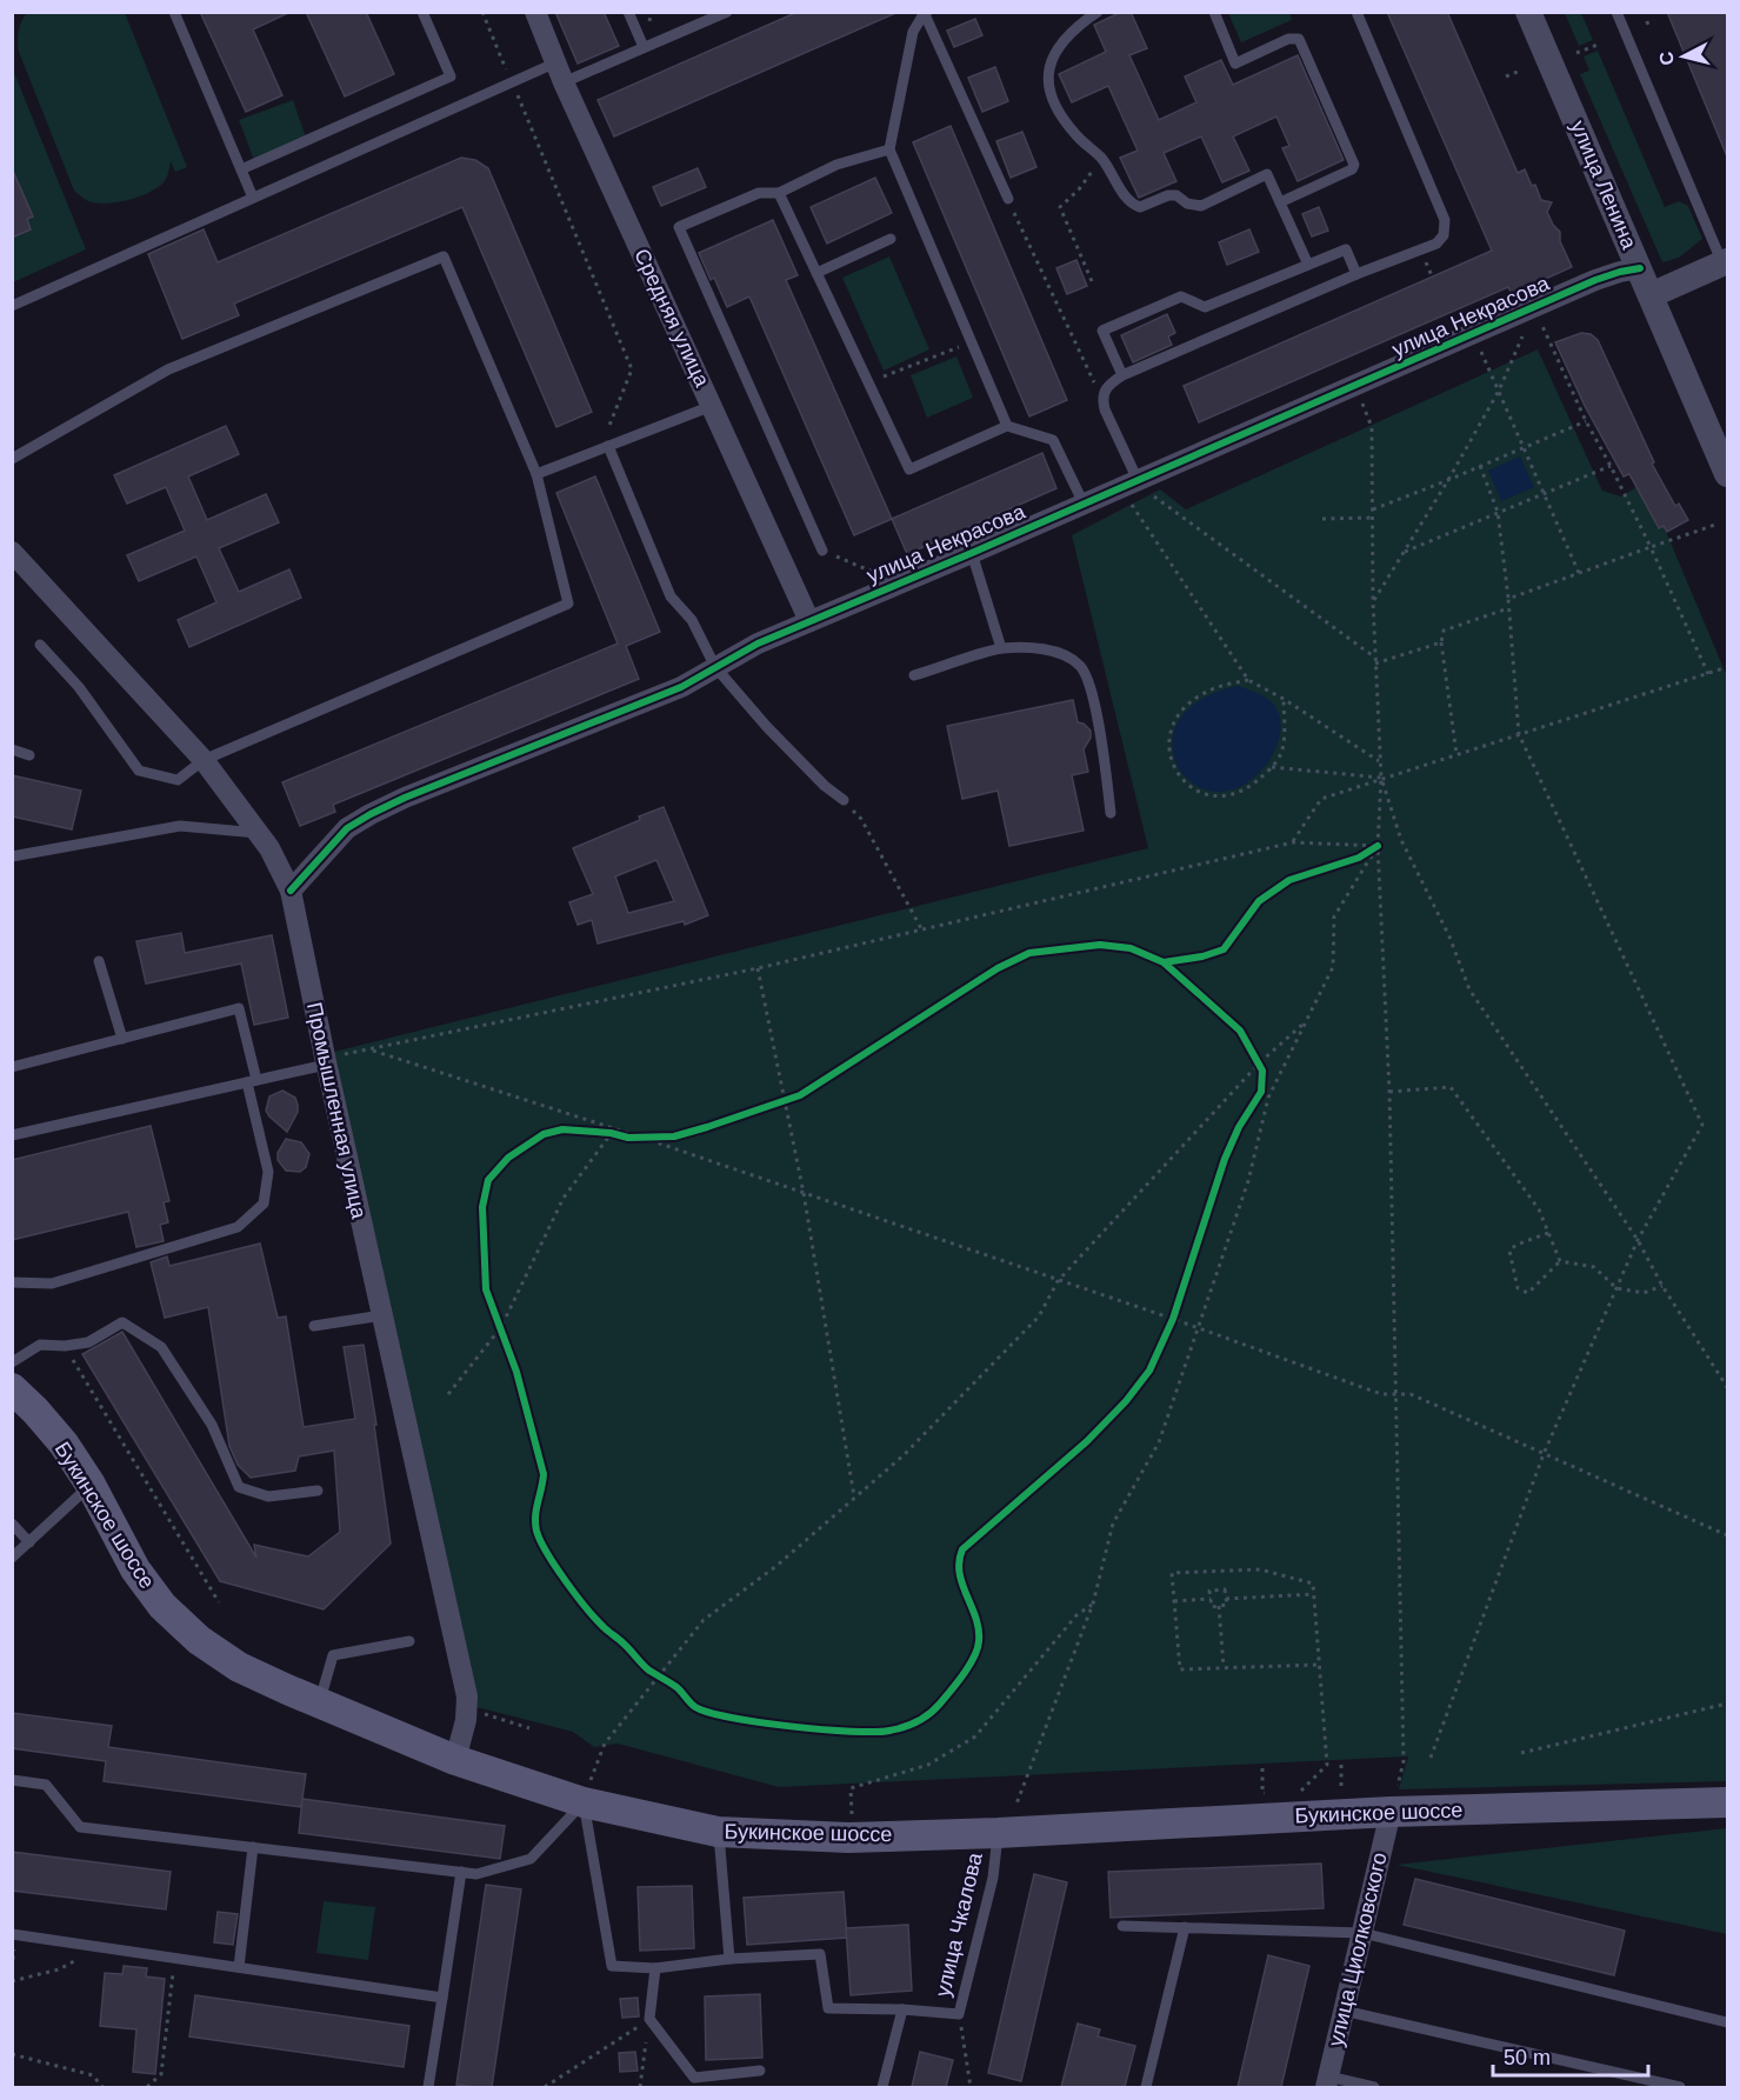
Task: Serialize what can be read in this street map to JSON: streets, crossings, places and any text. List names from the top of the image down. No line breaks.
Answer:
{"streets":{"main road":["Букинское шоссе"],"street":["улица Ленина","улица Некрасова","Средняя улица","Промышленная улица","улица Циолковского"],"lane":["улица Чкалова"]},"crossings":[["улица Ленина","улица Некрасова"],["улица Некрасова","Средняя улица"],["улица Некрасова","Промышленная улица"],["Промышленная улица","Букинское шоссе"],["Букинское шоссе","улица Чкалова"],["Букинское шоссе","улица Циолковского"]],"scale_bar":"50 m","north":"left"}
